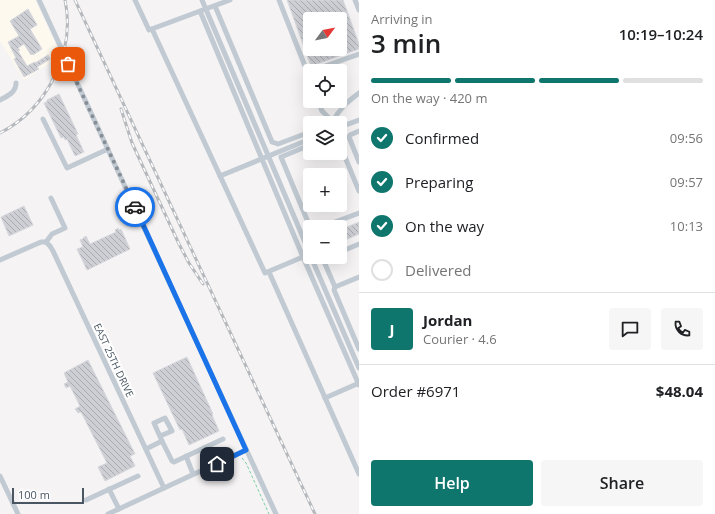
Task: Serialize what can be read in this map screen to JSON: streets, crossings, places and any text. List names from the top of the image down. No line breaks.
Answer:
{"streets":{"street":["EAST 25TH DRIVE"]},"scale_bar":"100 m","north":"top right","page":{"heading":["3 min","Arriving in","10:19–10:24"],"panel":["Jordan","Courier · 4.6","Order #6971","$48.04"],"map_buttons":["+","−"],"bar":"On the way · 420 m","list":[["Confirmed","09:56"],["Preparing","09:57"],["On the way","10:13"],"Delivered"],"round":"J","buttons":["Help","Share"],"scale":"100 m"}}
